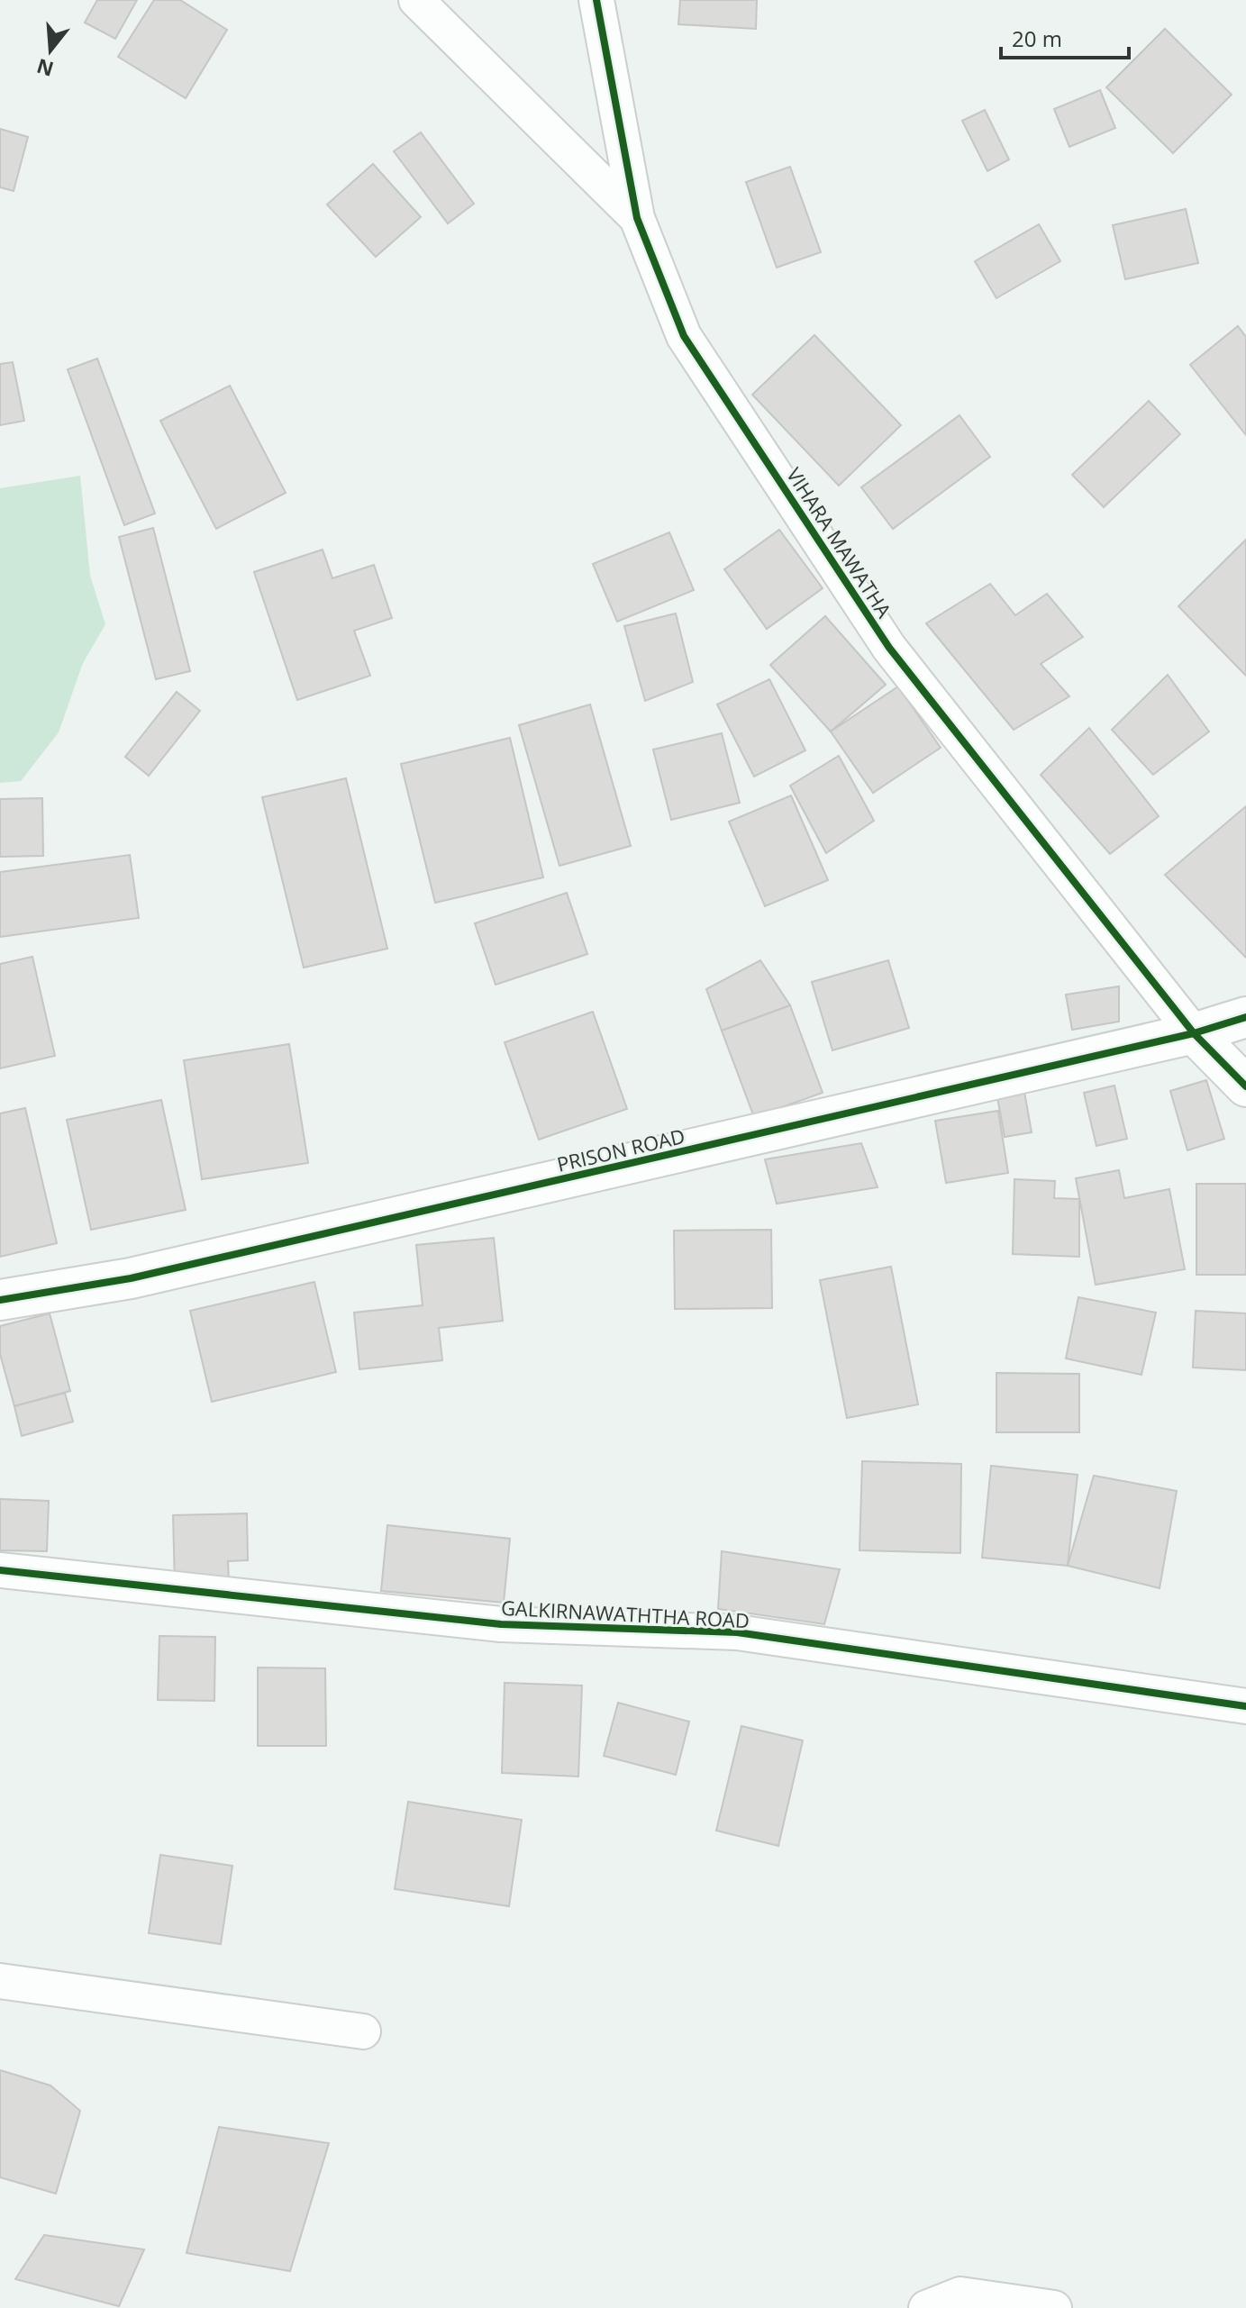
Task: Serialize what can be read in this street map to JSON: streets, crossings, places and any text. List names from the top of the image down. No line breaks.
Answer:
{"streets":{"street":["VIHARA MAWATHA","PRISON ROAD","GALKIRNAWATHTHA ROAD"]},"crossings":[["VIHARA MAWATHA","PRISON ROAD"]],"scale_bar":"20 m","north":"bottom"}
